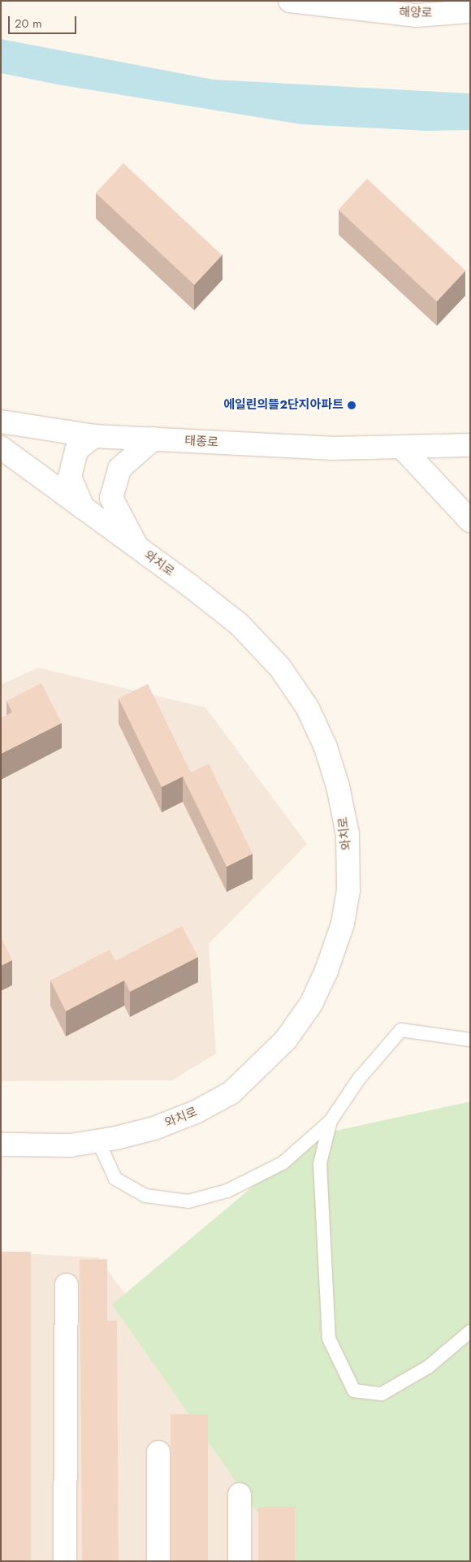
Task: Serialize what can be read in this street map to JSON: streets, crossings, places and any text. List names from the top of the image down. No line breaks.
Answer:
{"streets":{"main road":["해양로","태종로","와치로"]},"places":["에일린의뜰2단지아파트"],"scale_bar":"20 m"}
